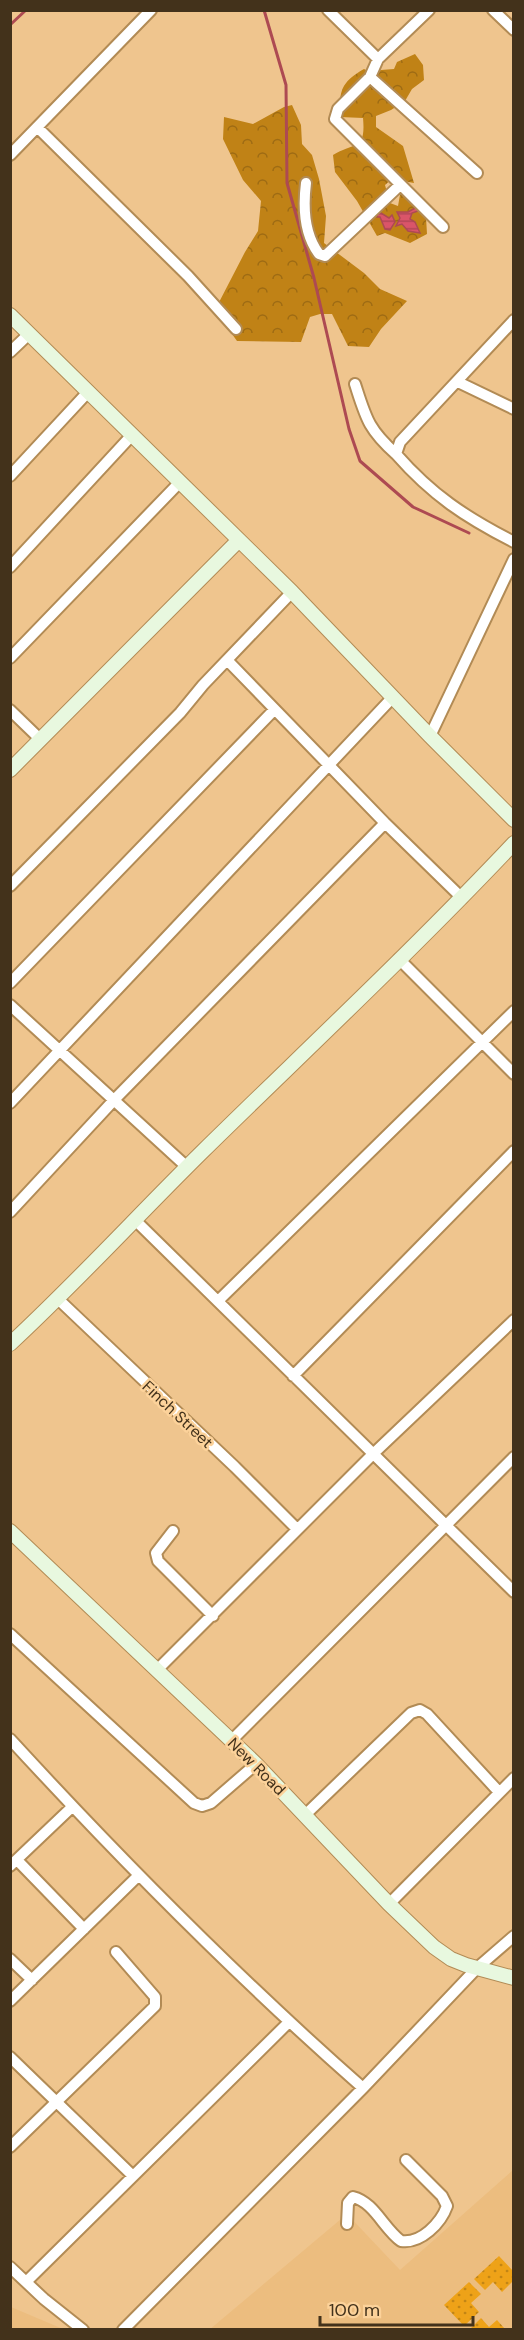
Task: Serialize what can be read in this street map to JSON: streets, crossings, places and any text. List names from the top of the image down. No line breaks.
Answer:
{"streets":{"street":["Finch Street","New Road"]},"scale_bar":"100 m"}
